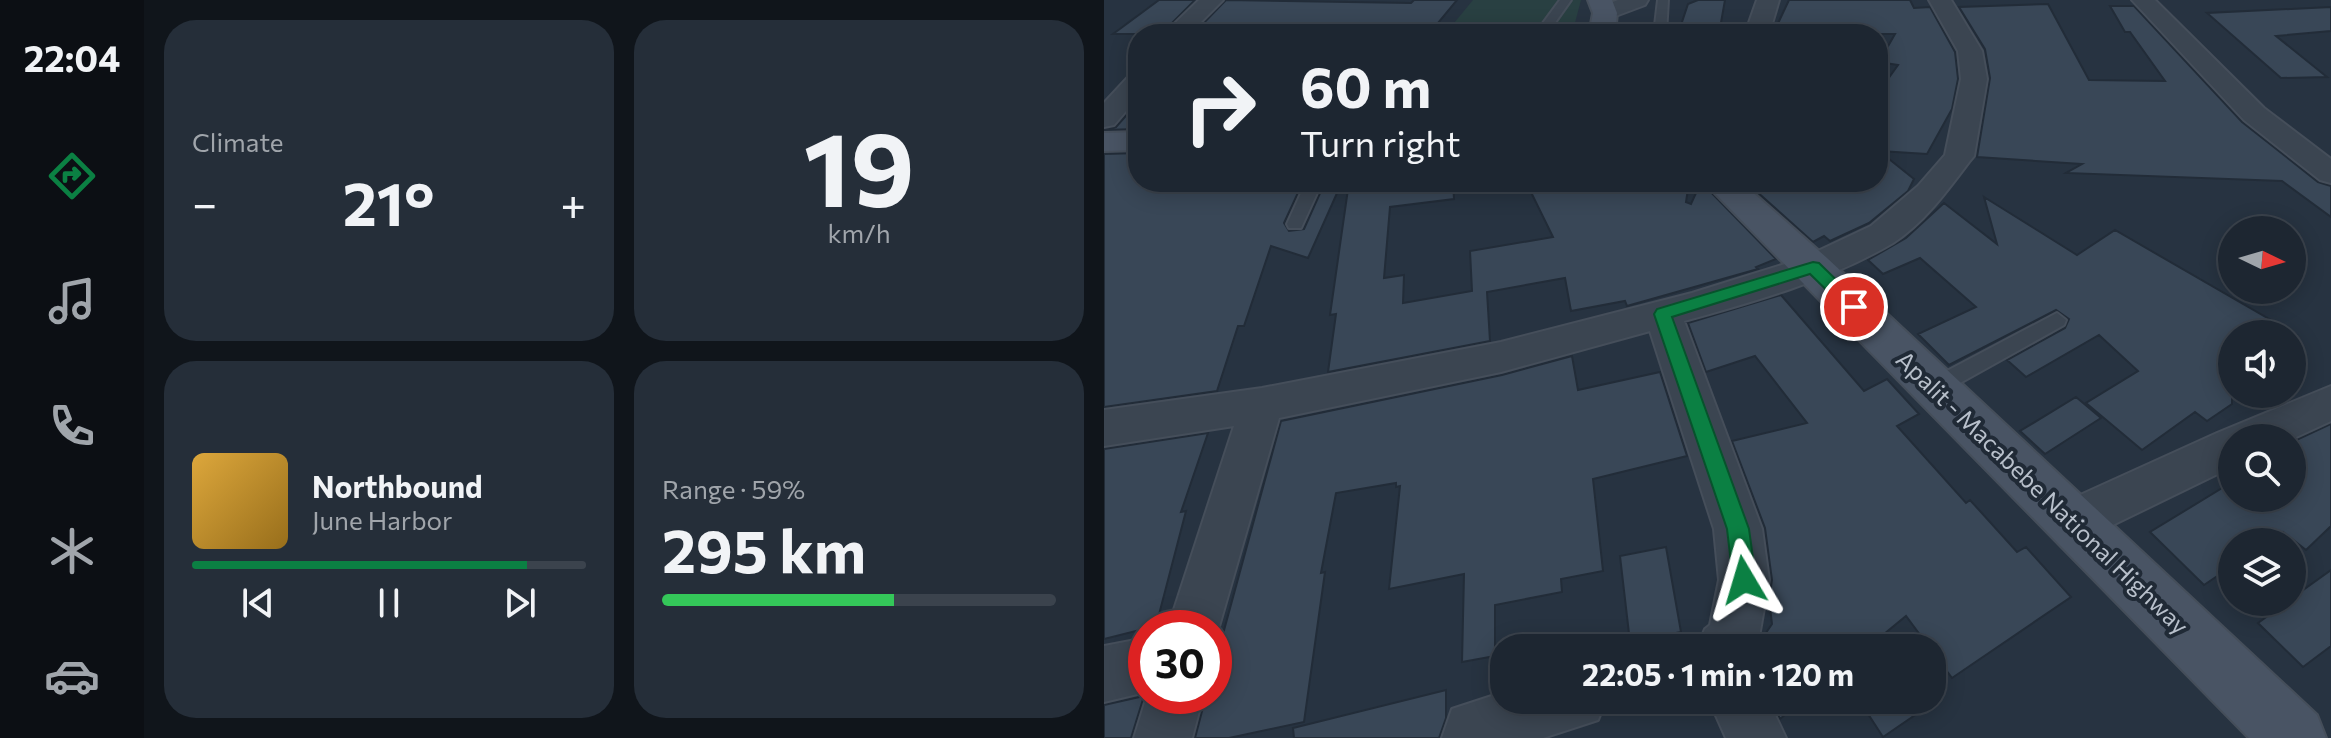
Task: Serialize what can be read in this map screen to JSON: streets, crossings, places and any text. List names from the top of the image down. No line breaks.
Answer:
{"streets":{"main road":["Apalit - Macabebe National Highway"]},"north":"right","page":{"tabs":"22:04","tile":["Climate",["19","km/h"],["Range · 59%","295 km"]],"turn":["60 m","Turn right"],"heat":["−","21°","+"],"song":["Northbound","June Harbor"],"limit":"30","trip":"22:05 · 1 min · 120 m"}}
